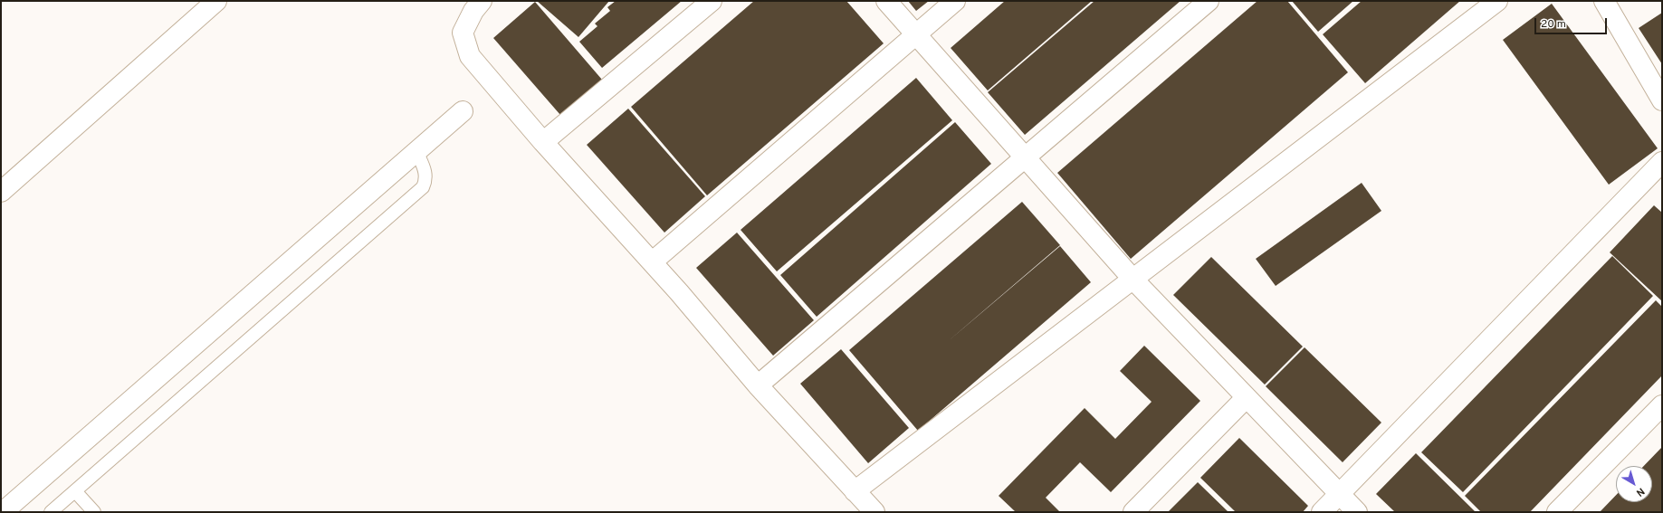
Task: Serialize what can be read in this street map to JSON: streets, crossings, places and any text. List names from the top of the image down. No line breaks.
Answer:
{"scale_bar":"20 m","north":"bottom right"}
